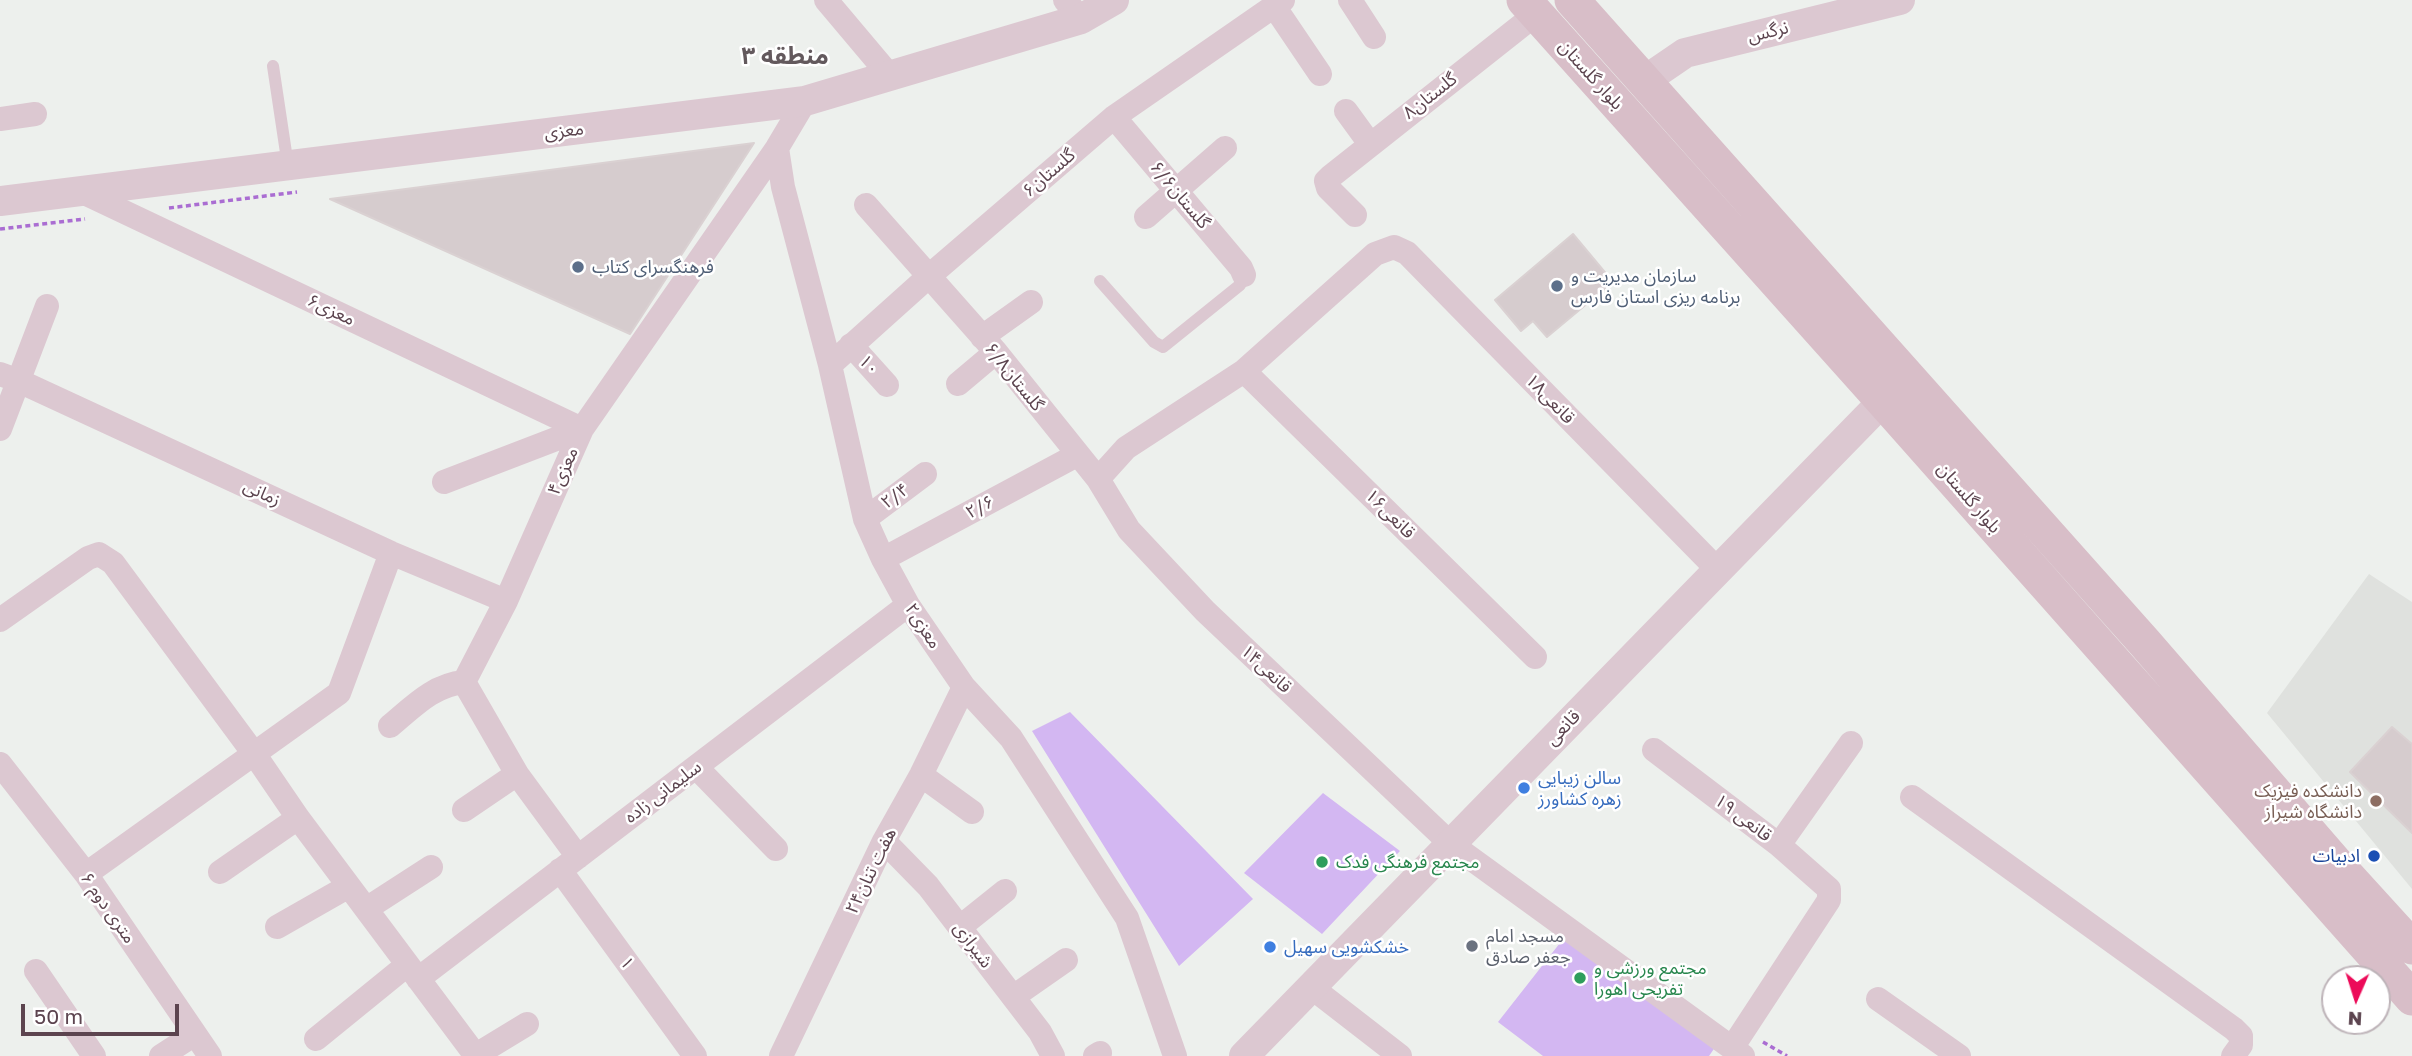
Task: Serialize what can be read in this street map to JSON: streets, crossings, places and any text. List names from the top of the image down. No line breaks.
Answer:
{"streets":{"main road":["بلوار گلستان"],"street":["نرگس","گلستان۸","معزی","گلستان۶","۶/۶گلستان","۶معزی","۱۰","۶/۸گلستان","۱۸قانعی","۴معزی","زمانی","۲/۴","۲/۶","۱۶قانعی","۲معزی","۱۴قانعی","قانعی","سلیمانی زاده","قانعی ۱۹","هفت تنان۲۴","۶ متری دوم","شیرازی","۱"]},"crossings":[["نرگس","بلوار گلستان"],["بلوار گلستان","گلستان۸"],["بلوار گلستان","قانعی"],["معزی","۶معزی"],["معزی","۴معزی"],["گلستان۶","۶/۶گلستان"],["گلستان۶","۱۰"],["گلستان۶","۶/۸گلستان"],["گلستان۶","۲معزی"],["۶معزی","۴معزی"],["۶/۸گلستان","۲/۶"],["۶/۸گلستان","۱۴قانعی"],["۱۸قانعی","۱۶قانعی"],["۱۸قانعی","قانعی"],["۴معزی","زمانی"],["۴معزی","۲معزی"],["۲/۴","۲معزی"],["۲/۶","۲معزی"],["۲معزی","سلیمانی زاده"],["۲معزی","هفت تنان۲۴"],["۱۴قانعی","قانعی"],["۱۴قانعی","قانعی ۱۹"],["سلیمانی زاده","۱"],["هفت تنان۲۴","شیرازی"]],"districts":["منطقه ۳"],"places":["فرهنگسرای کتاب","سازمان مدیریت و برنامه ریزی استان فارس","سالن زیبایی زهره کشاورز","دانشکده فیزیک دانشگاه شیراز","ادبیات","مجتمع فرهنگی فدک","مسجد امام جعفر صادق","خشکشویی سهیل","مجتمع ورزشی و تفریحی اهورا"],"scale_bar":"50 m","north":"bottom"}
